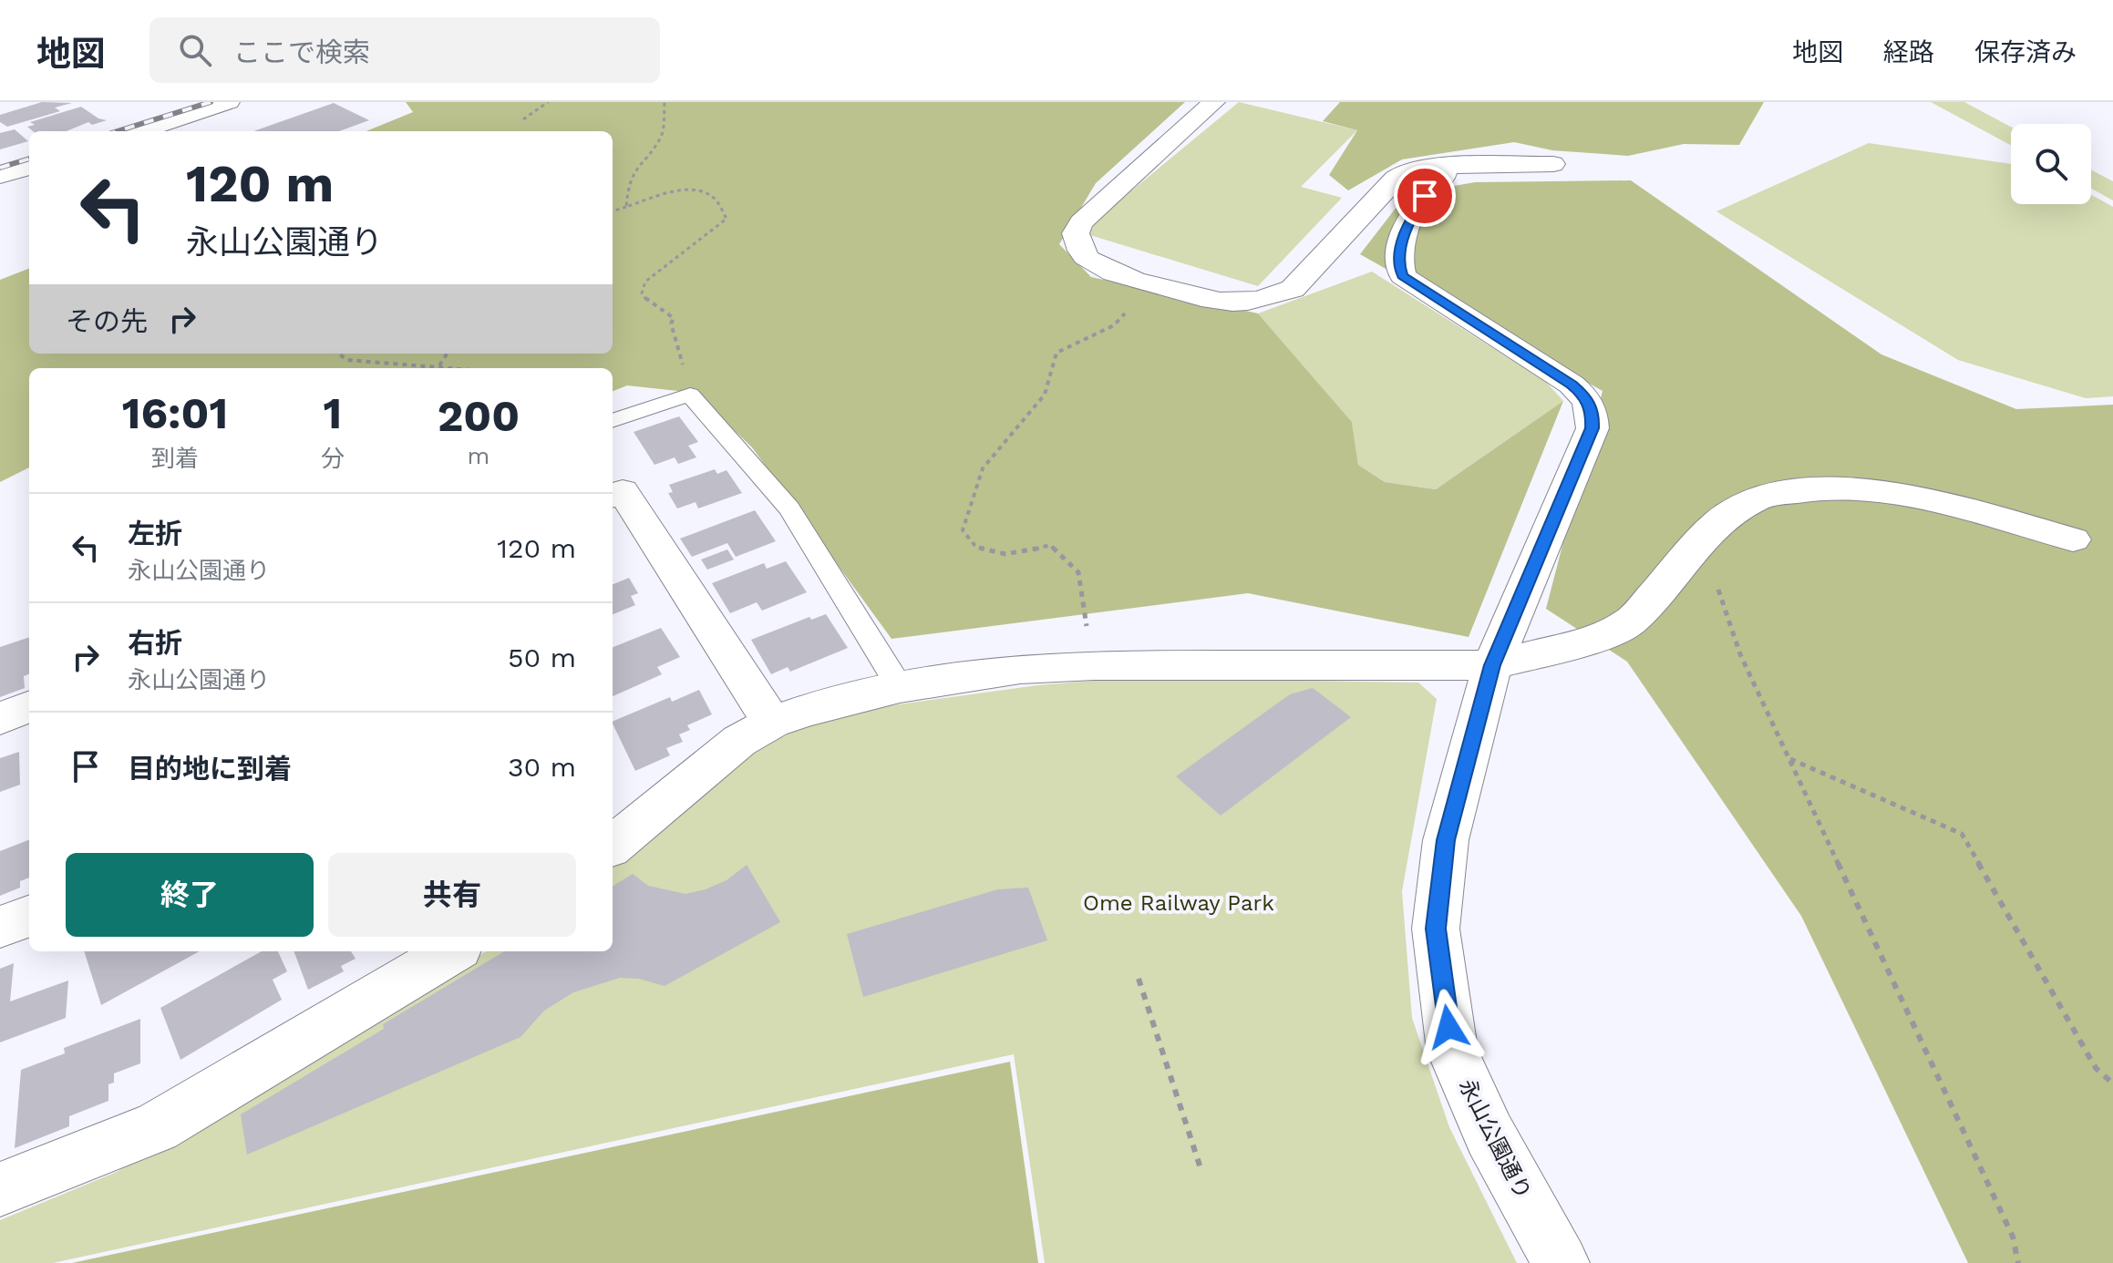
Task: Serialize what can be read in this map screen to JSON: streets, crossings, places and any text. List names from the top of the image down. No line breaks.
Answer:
{"streets":{"street":["永山公園通り"]},"parks":["Ome Railway Park"],"page":{"header":"地図","search":"ここで検索","nav":["地図","経路","保存済み"],"turn":["120 m","永山公園通り"],"then":"その先","eta":["16:01","到着","1","分","200","m"],"list":[{"name":"左折","note":"永山公園通り","value":"120 m"},{"name":"右折","note":"永山公園通り","value":"50 m"},{"name":"目的地に到着","value":"30 m"}],"buttons":["終了","共有"]}}
